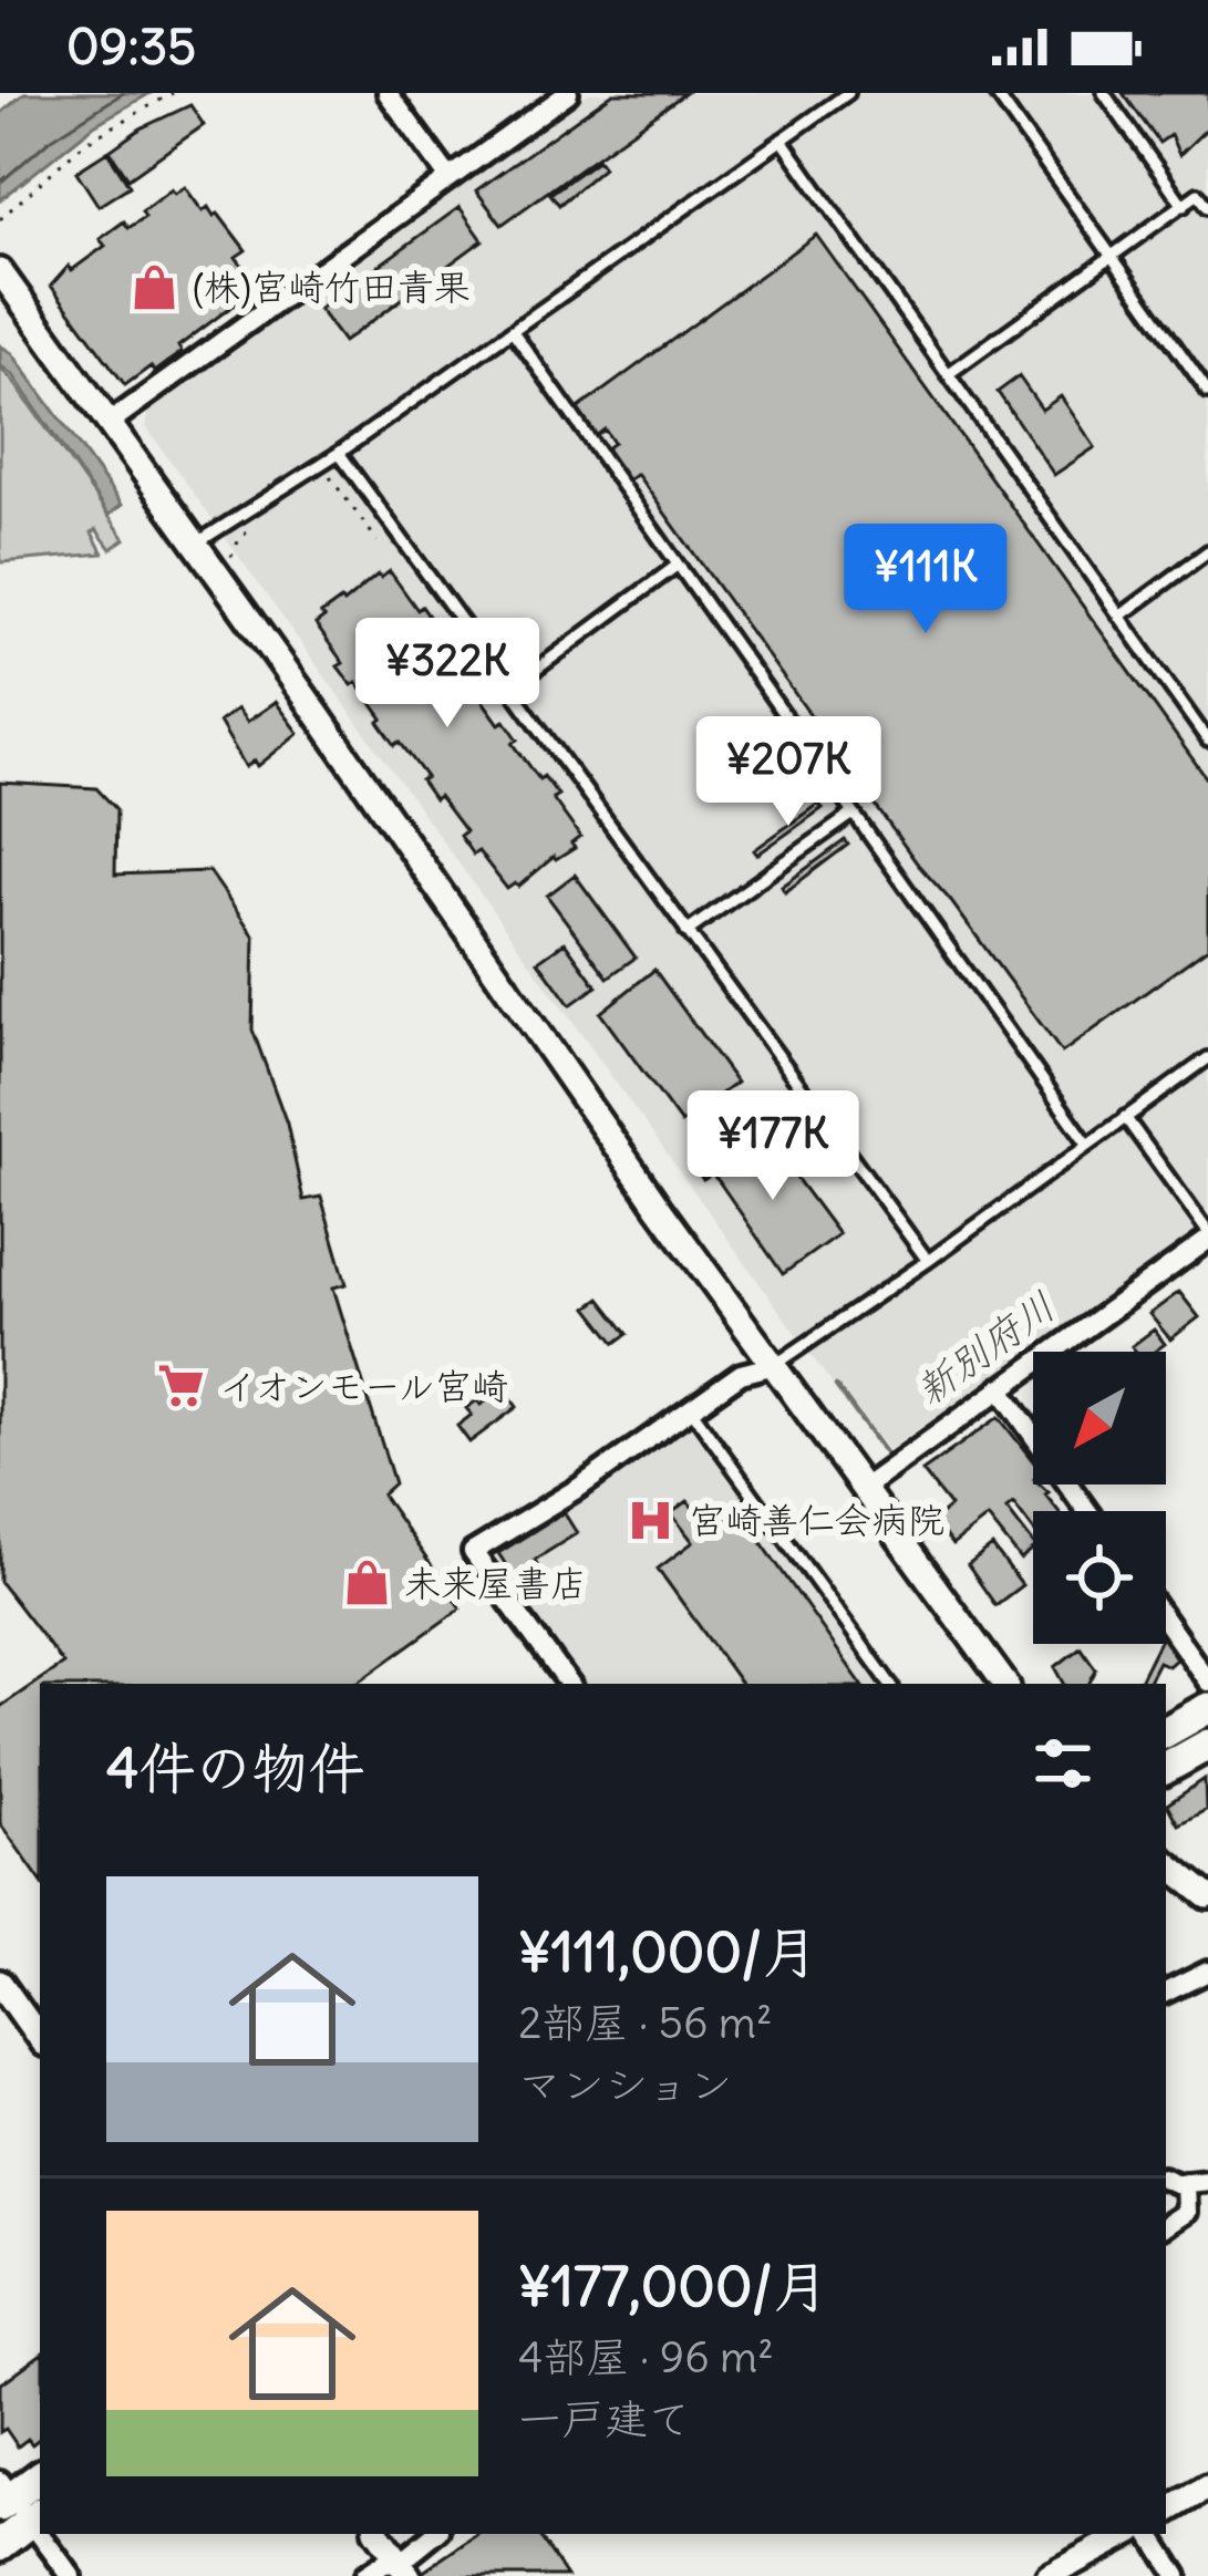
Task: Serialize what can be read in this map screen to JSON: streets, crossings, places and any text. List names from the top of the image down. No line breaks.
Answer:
{"water":["新別府川"],"places":{"shop":["(株)宮崎竹田青果","未来屋書店"],"supermarket":["イオンモール宮崎"],"hospital":["宮崎善仁会病院"]},"north":"bottom left","page":{"status":"09:35","price":["¥111K","¥322K","¥207K","¥177K"],"heading":"4件の物件","list":[{"name":"¥111,000/月","note":"2部屋 · 56 m² · マンション"},{"name":"¥177,000/月","note":"4部屋 · 96 m² · 一戸建て"}]}}
